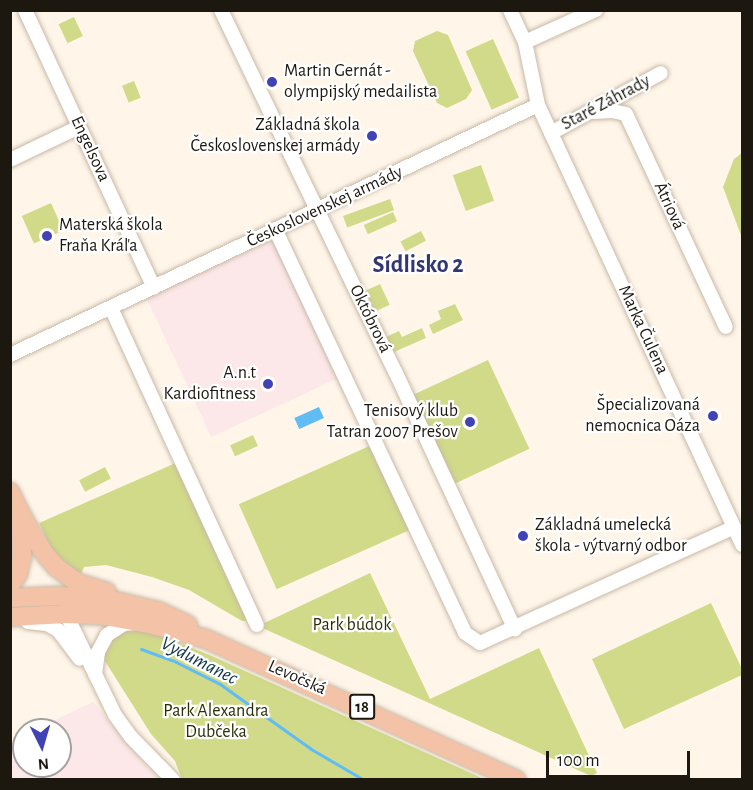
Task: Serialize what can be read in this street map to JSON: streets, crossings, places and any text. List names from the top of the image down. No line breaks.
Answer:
{"streets":{"main road":["Levočská","18"],"street":["Staré Záhrady","Engelsova","Átriová","Československej armády","Októbrová","Marka Čulena"]},"crossings":[["Staré Záhrady","Átriová"],["Staré Záhrady","Marka Čulena"],["Engelsova","Československej armády"],["Československej armády","Októbrová"],["Československej armády","Marka Čulena"]],"districts":["Sídlisko 2"],"water":["Vydumanec"],"parks":["Park búdok","Park Alexandra Dubčeka"],"places":["Martin Gernát - olympijský medailista","Základná škola Československej armády","Materská škola Fraňa Kráľa","A.n.t Kardiofitness","Špecializovaná nemocnica Oáza","Tenisový klub Tatran 2007 Prešov","Základná umelecká škola - výtvarný odbor"],"scale_bar":"100 m","north":"bottom"}
